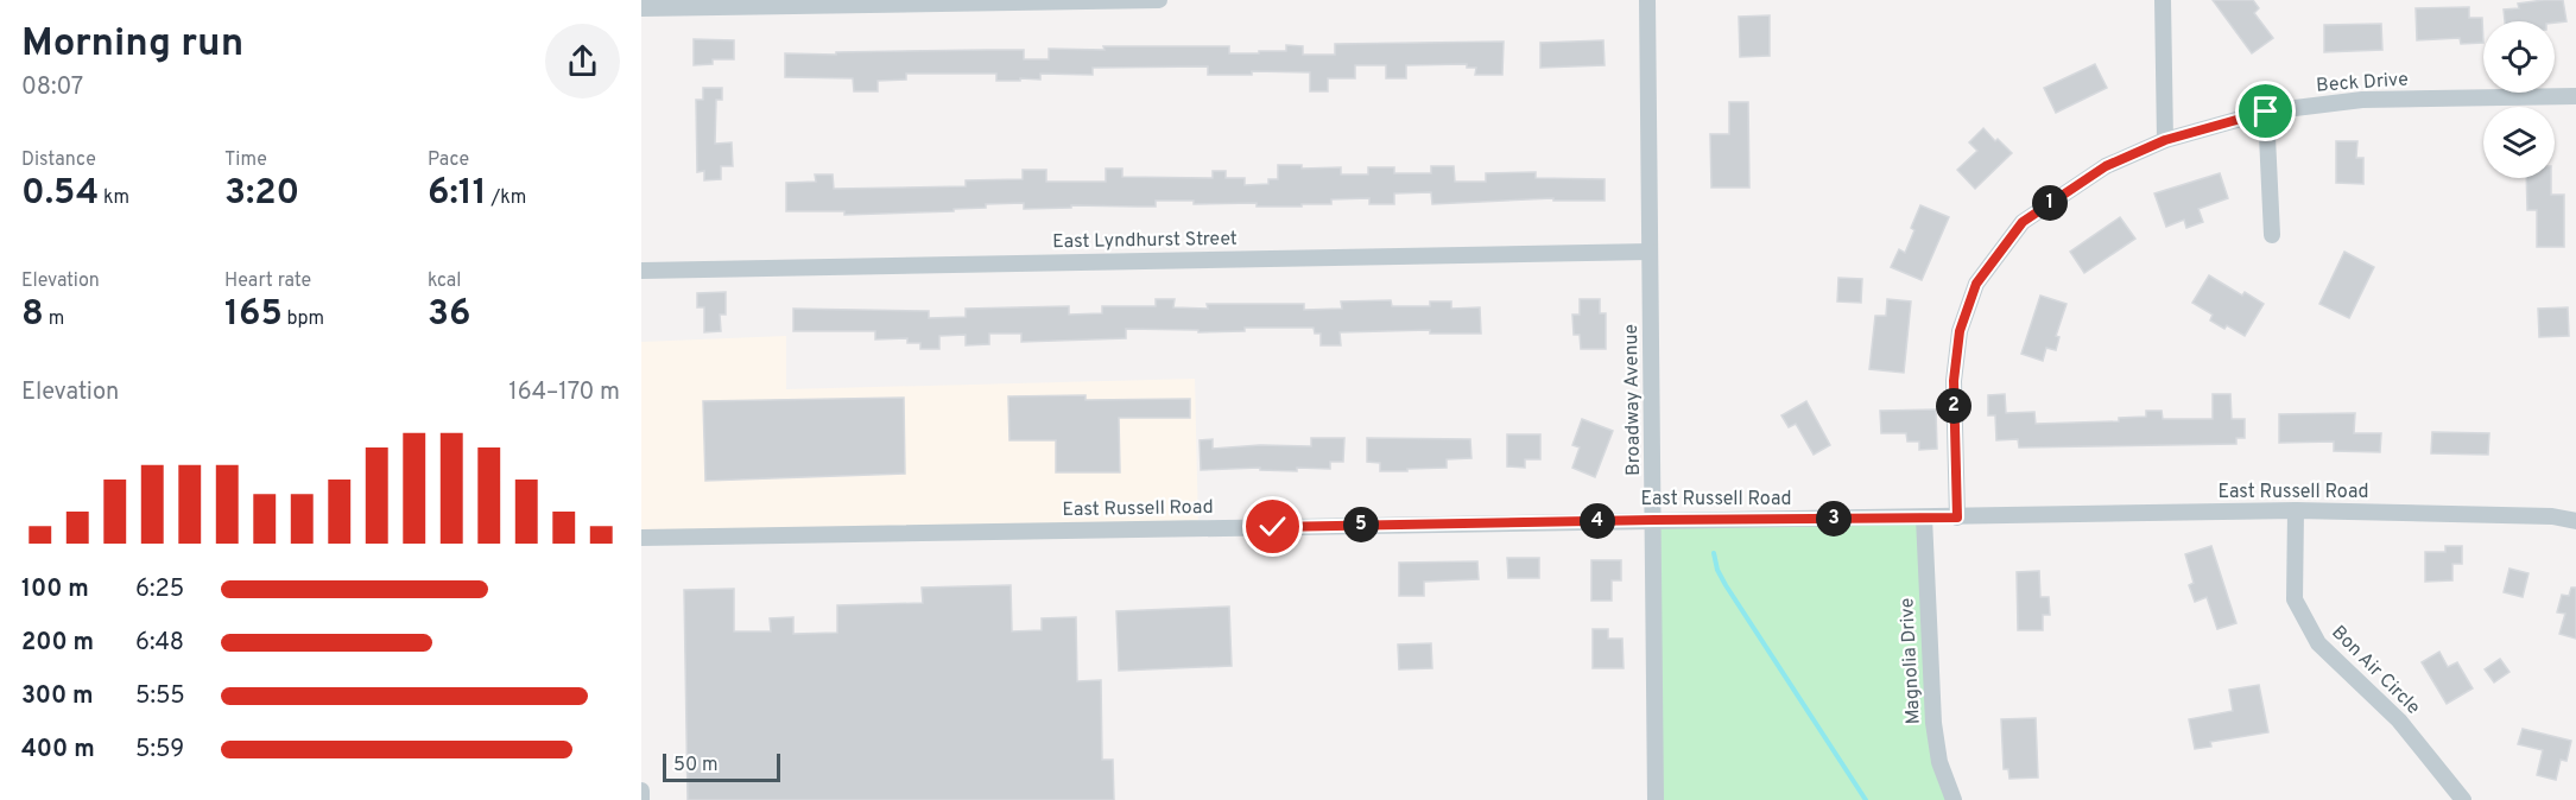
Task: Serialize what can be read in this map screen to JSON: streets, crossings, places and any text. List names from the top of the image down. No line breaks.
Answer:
{"streets":{"street":["Beck Drive","East Lyndhurst Street","Broadway Avenue","East Russell Road","Magnolia Drive","Bon Air Circle"]},"crossings":[["Beck Drive","East Russell Road"],["East Lyndhurst Street","Broadway Avenue"],["Broadway Avenue","East Russell Road"],["East Russell Road","Magnolia Drive"],["East Russell Road","Bon Air Circle"]],"scale_bar":"50 m","page":{"heading":["Morning run","08:07"],"stats":[["Distance","0.54 km"],["Time","3:20"],["Pace","6:11 /km"],["Elevation","8 m"],["Heart rate","165 bpm"],["kcal","36"]],"pins":["1","2","3","4","5"],"chart":["Elevation","164–170 m"],"list":[{"name":"100 m","note":"6:25"},{"name":"200 m","note":"6:48"},{"name":"300 m","note":"5:55"},{"name":"400 m","note":"5:59"}],"scale":"50 m"}}
